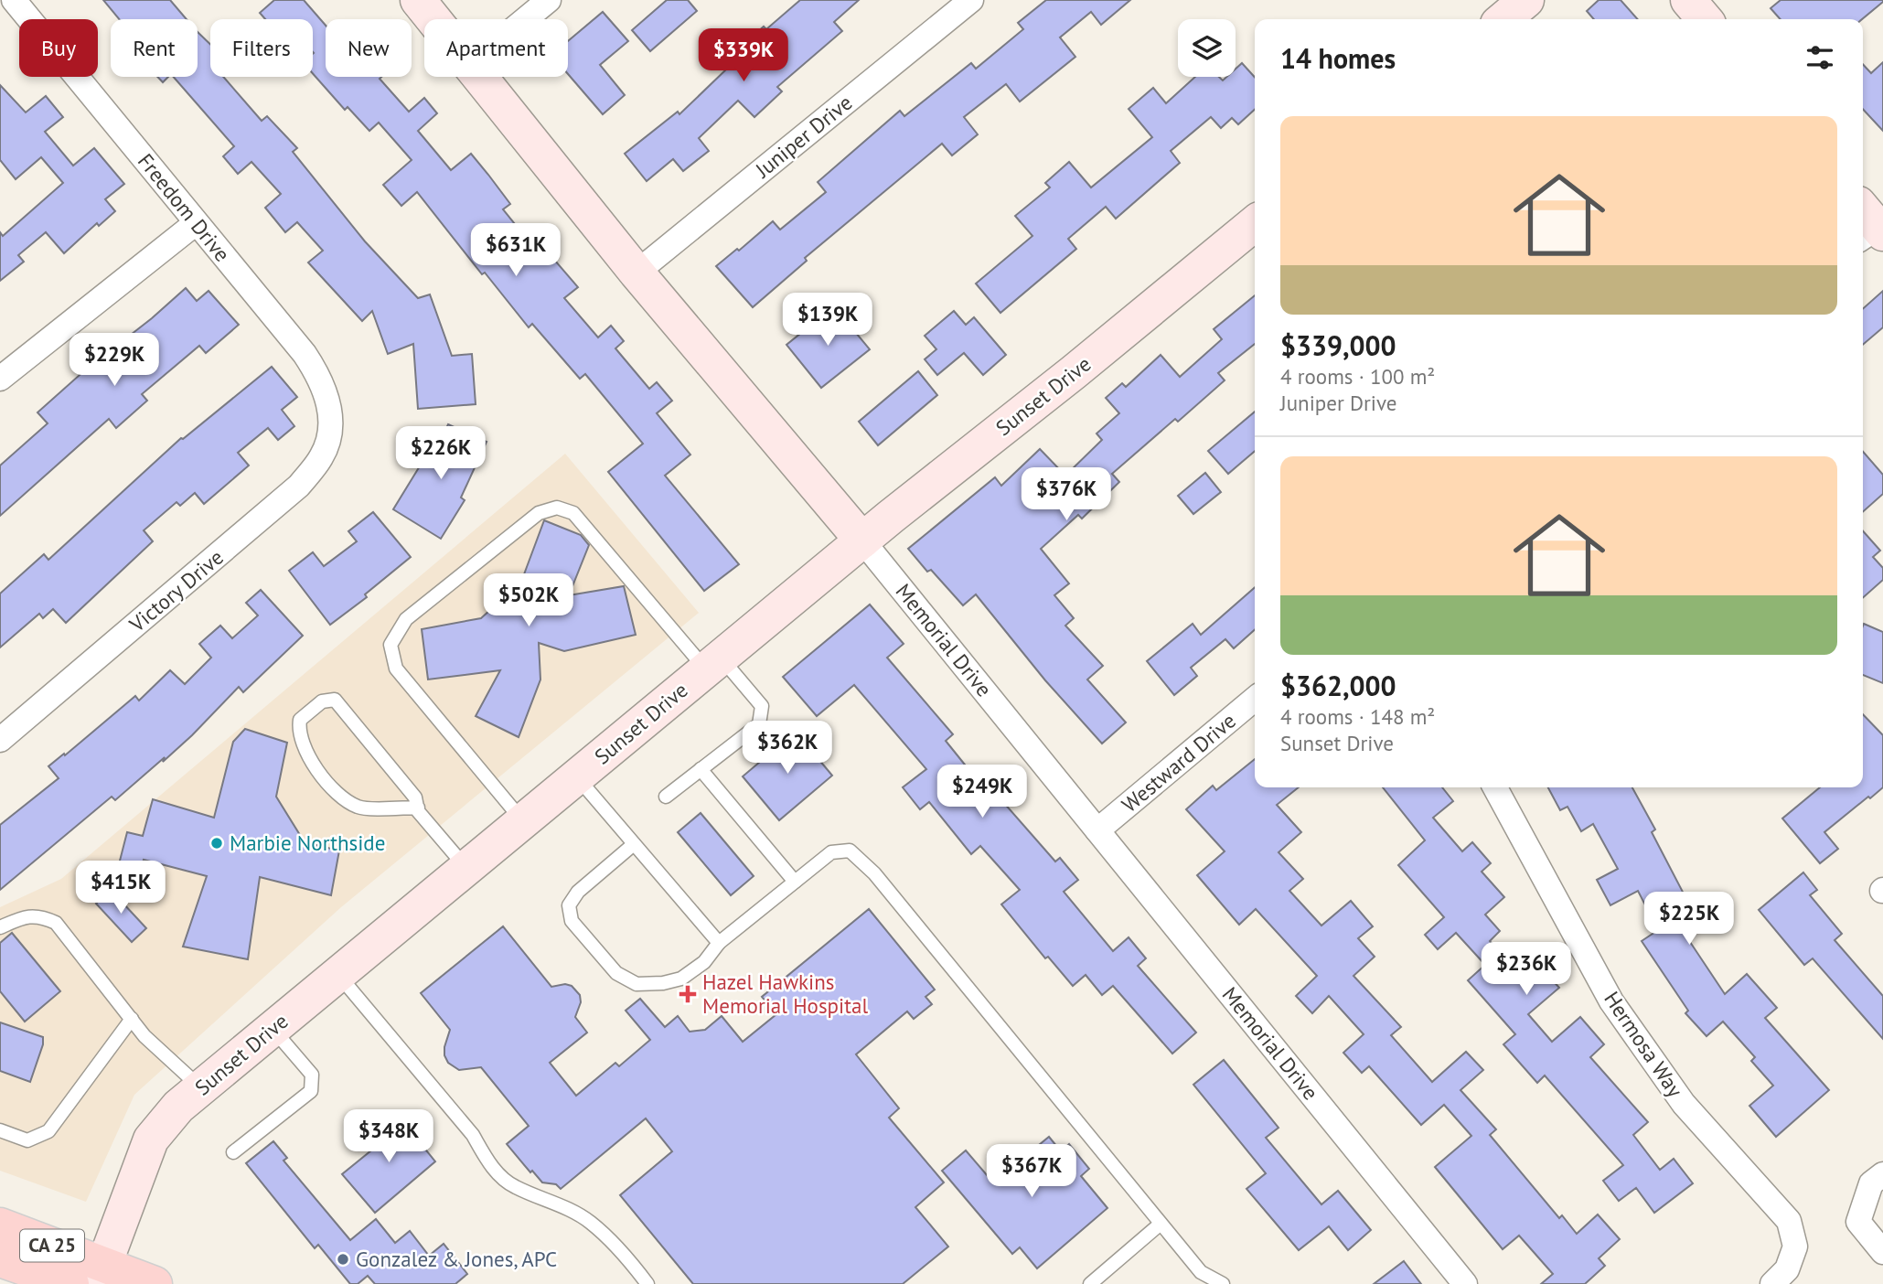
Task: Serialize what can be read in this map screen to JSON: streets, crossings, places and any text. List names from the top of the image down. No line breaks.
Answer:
{"streets":{"main road":["CA 25"],"street":["Juniper Drive","Freedom Drive","Sunset Drive","Victory Drive","Memorial Drive","Westward Drive","Hermosa Way"]},"crossings":[["Juniper Drive","Memorial Drive"],["Freedom Drive","Victory Drive"],["Sunset Drive","Memorial Drive"],["Sunset Drive","CA 25"],["Memorial Drive","Westward Drive"]],"places":{"other":["Marbie Northside","Gonzalez & Jones, APC"],"health":["Hazel Hawkins Memorial Hospital"]},"page":{"chip":["Buy","Rent","Filters","New","Apartment"],"heading":"14 homes","price":["$339K","$631K","$139K","$229K","$226K","$376K","$502K","$362K","$249K","$415K","$225K","$236K","$348K","$367K"],"list":[{"name":"$339,000","note":"4 rooms · 100 m² · Juniper Drive"},{"name":"$362,000","note":"4 rooms · 148 m² · Sunset Drive"}]}}
